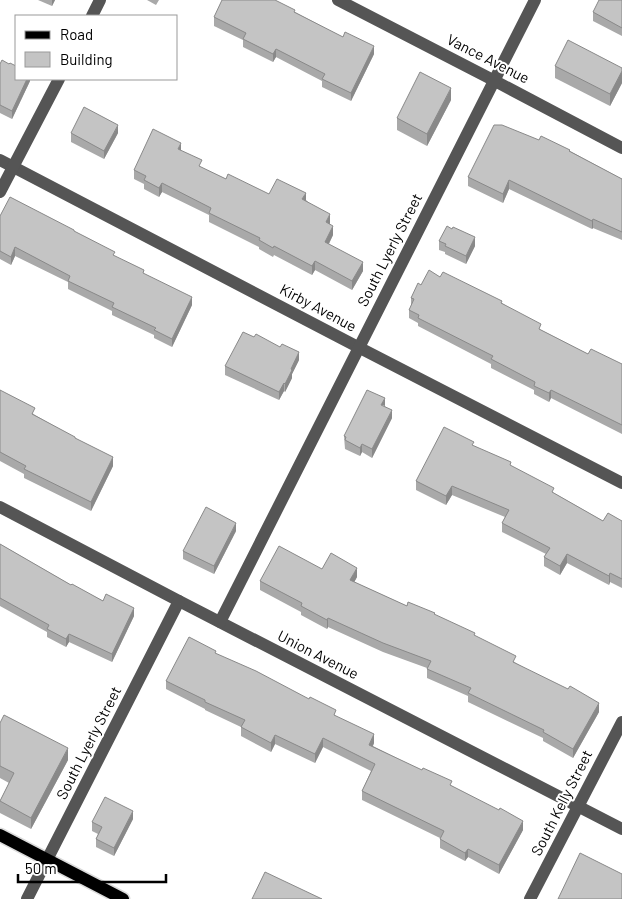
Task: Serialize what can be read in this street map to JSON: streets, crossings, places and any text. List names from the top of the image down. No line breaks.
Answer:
{"streets":{"street":["Vance Avenue","South Lyerly Street","Kirby Avenue","Union Avenue","South Kelly Street"]},"crossings":[["Vance Avenue","South Lyerly Street"],["South Lyerly Street","Kirby Avenue"],["South Lyerly Street","Union Avenue"],["Union Avenue","South Kelly Street"]],"legend":["Road","Building"],"scale_bar":"50 m"}
